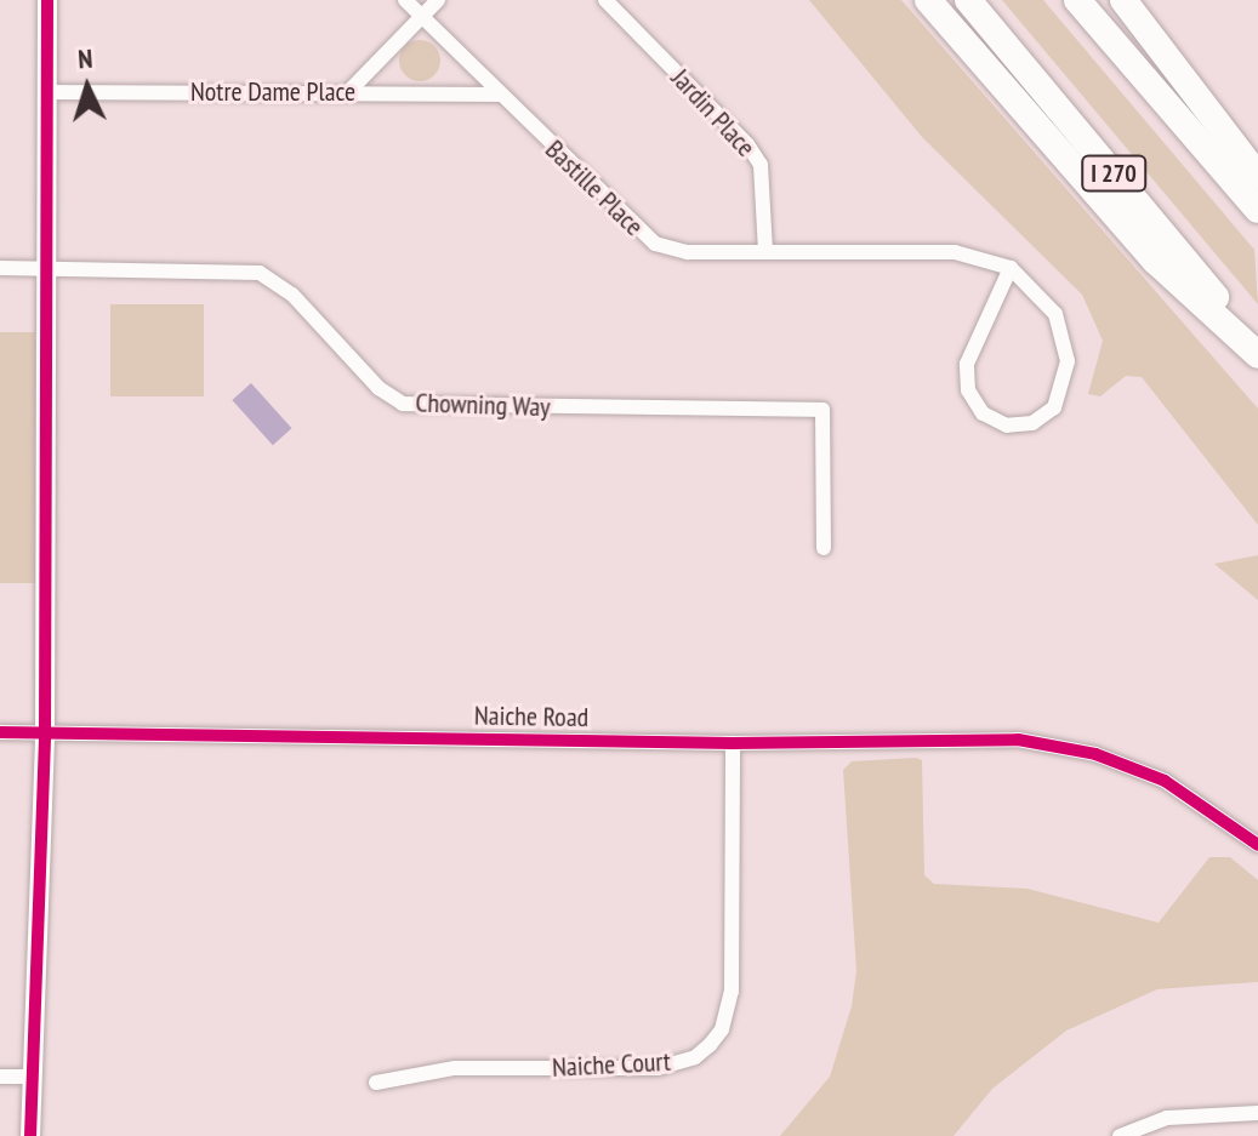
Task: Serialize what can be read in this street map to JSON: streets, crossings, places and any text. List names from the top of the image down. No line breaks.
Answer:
{"streets":{"highway":["I 270"],"street":["Notre Dame Place","Jardin Place","Bastille Place","Chowning Way","Naiche Road","Naiche Court"]},"crossings":[["Notre Dame Place","Bastille Place"],["Jardin Place","Bastille Place"],["Naiche Road","Naiche Court"]],"north":"top"}
